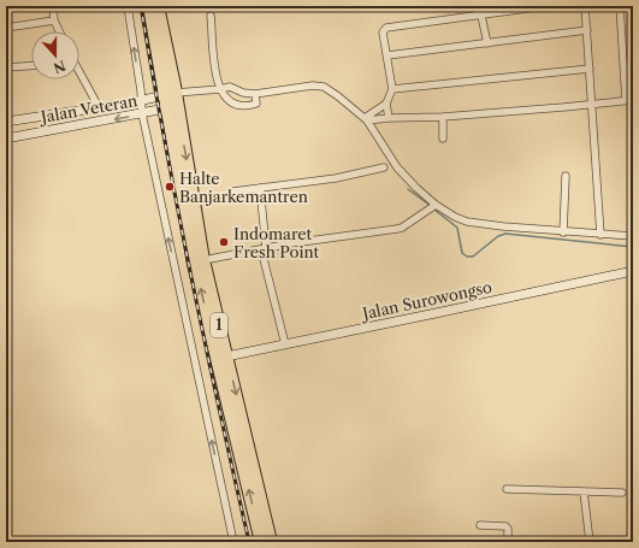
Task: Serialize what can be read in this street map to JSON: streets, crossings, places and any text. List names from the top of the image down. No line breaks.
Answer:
{"streets":{"highway":["1"],"street":["Jalan Veteran","Jalan Surowongso"]},"crossings":[["Jalan Veteran","1"],["Jalan Surowongso","1"]],"places":["Halte Banjarkemantren","Indomaret Fresh Point"],"north":"bottom"}
